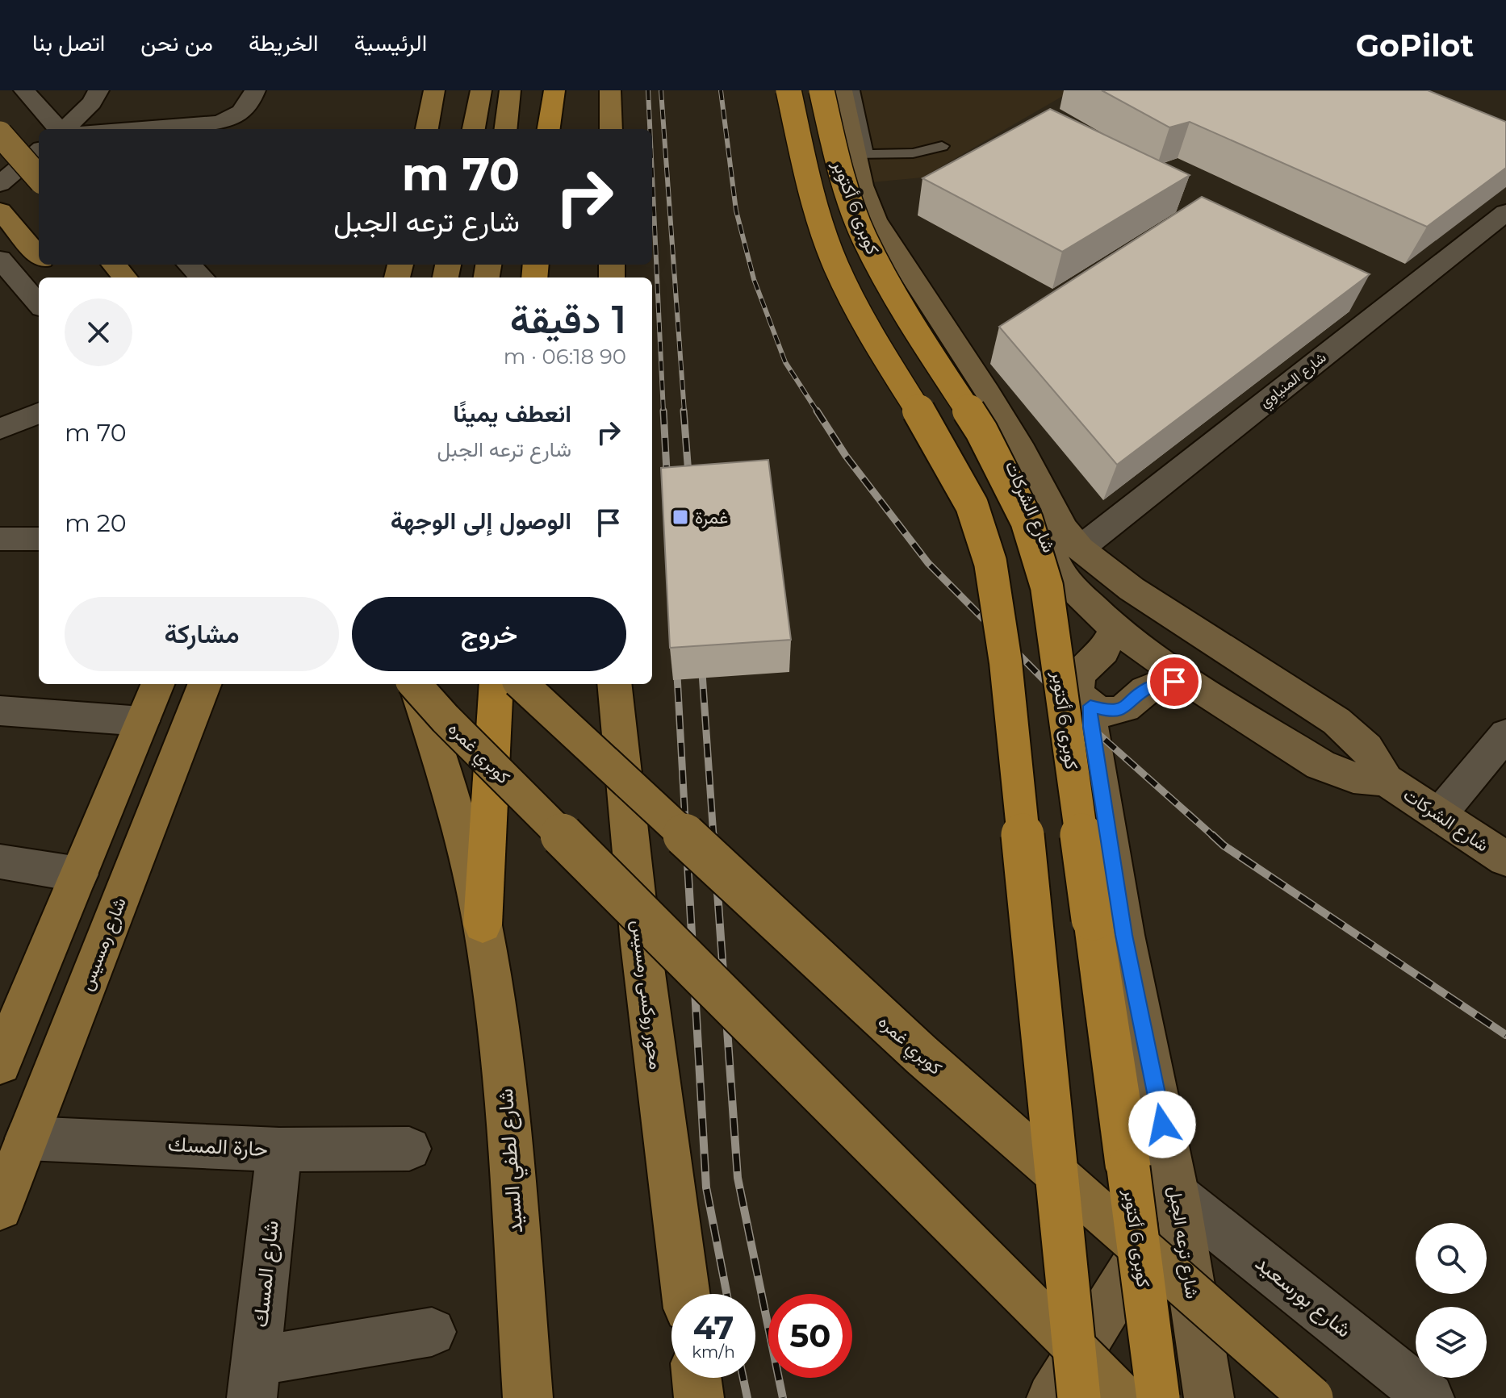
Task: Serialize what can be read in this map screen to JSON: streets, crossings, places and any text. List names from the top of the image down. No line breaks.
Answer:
{"streets":{"highway":["كوبرى 6 أكتوبر"],"main road":["شارع الشركات","كوبري غمره","شارع رمسيس","محور روكسى رمسيس","شارع لطفي السيد","شارع ترعه الجبل"],"street":["شارع المنياوي","حارة المسك","شارع المسك","شارع بورسعيد"]},"crossings":[["شارع المنياوي","شارع الشركات"],["شارع الشركات","شارع ترعه الجبل"],["شارع رمسيس","حارة المسك"],["حارة المسك","شارع المسك"],["شارع ترعه الجبل","شارع بورسعيد"]],"places":{"transit":["غمرة"]},"page":{"header":"GoPilot","nav":["الرئيسية","الخريطة","من نحن","اتصل بنا"],"turn":["70 m","شارع ترعه الجبل"],"heading":["1 دقيقة","90 m · 06:18"],"list":[{"name":"انعطف يمينًا","note":"شارع ترعه الجبل","value":"70 m"},{"name":"الوصول إلى الوجهة","value":"20 m"}],"buttons":["خروج","مشاركة"],"speed":"47 km/h","limit":"50"}}
